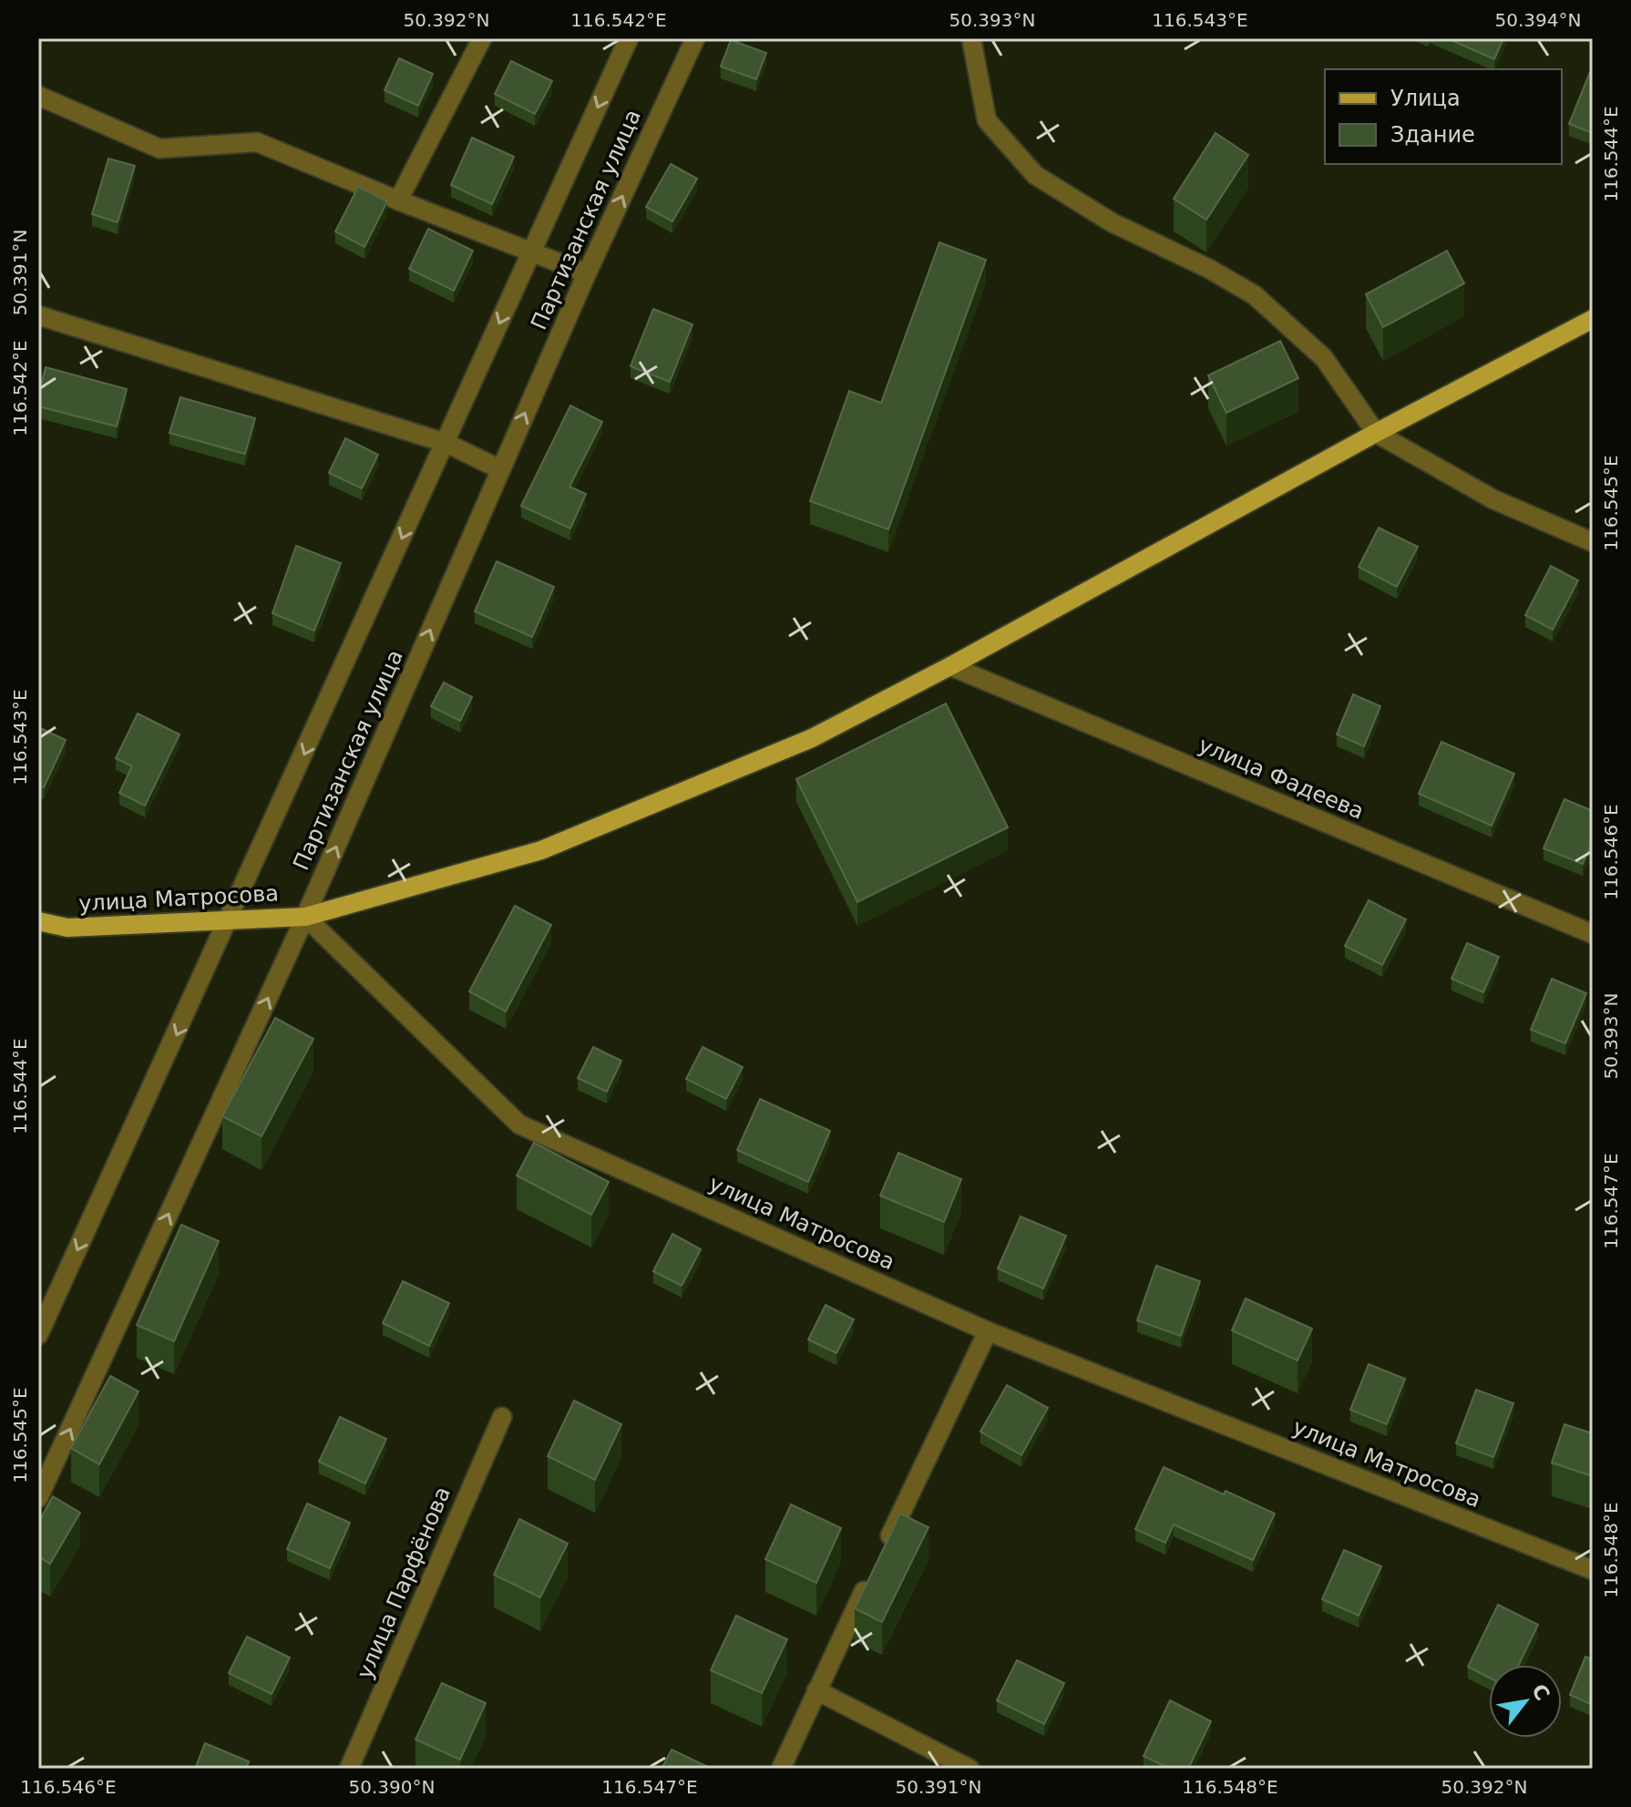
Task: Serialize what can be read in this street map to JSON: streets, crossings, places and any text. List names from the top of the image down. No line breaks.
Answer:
{"streets":{"main road":["улица Матросова"],"street":["Партизанская улица","улица Фадеева","улица Парфёнова"]},"crossings":[["Партизанская улица","улица Матросова"]],"legend":["Улица","Здание"],"north":"top right","coordinates":["50.392°N","116.542°E","50.393°N","116.543°E","50.394°N","116.544°E","50.391°N","116.545°E","116.546°E","116.547°E","116.548°E","50.390°N"]}
